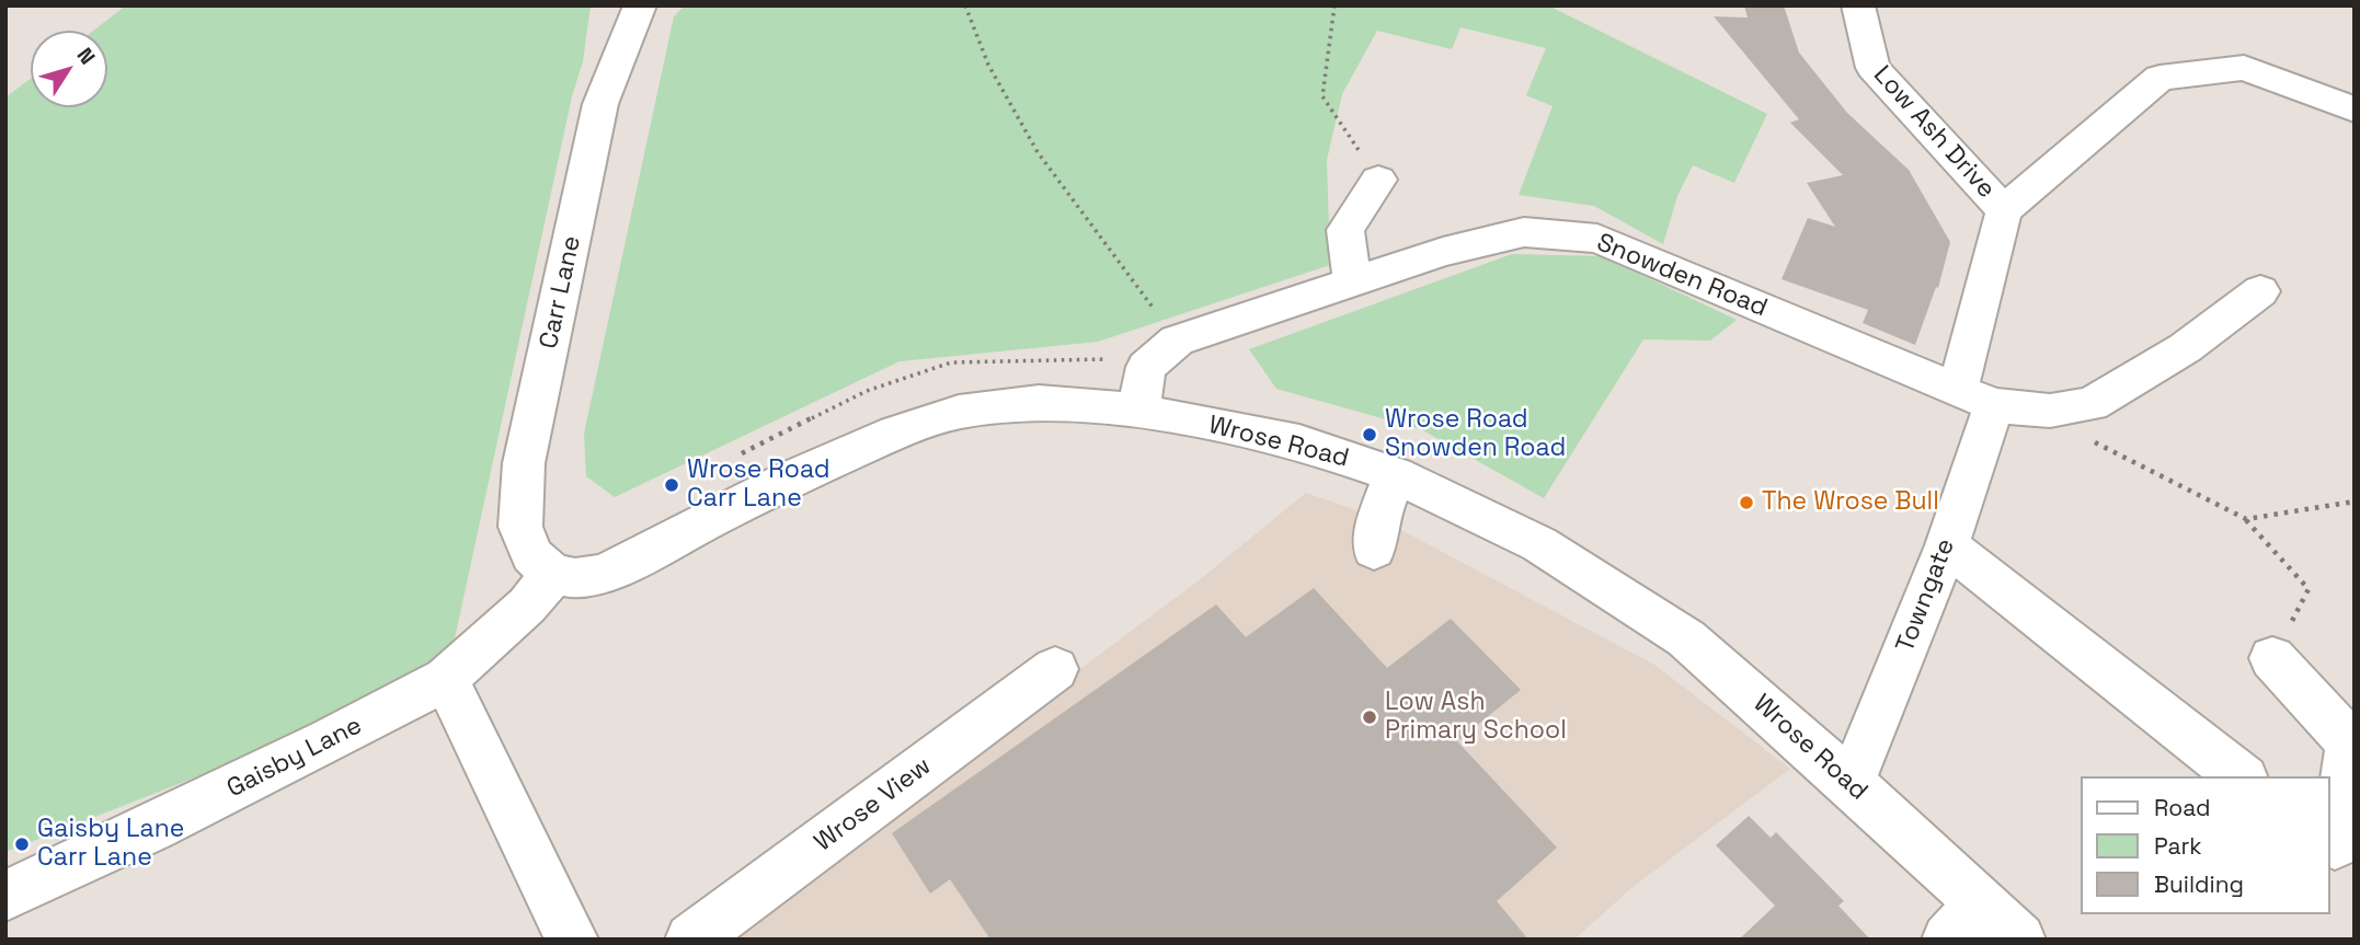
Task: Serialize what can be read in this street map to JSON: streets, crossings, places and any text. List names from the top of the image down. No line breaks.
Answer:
{"streets":{"street":["Low Ash Drive","Snowden Road","Carr Lane","Wrose Road","Towngate","Gaisby Lane","Wrose View"]},"crossings":[["Low Ash Drive","Snowden Road"],["Low Ash Drive","Towngate"],["Snowden Road","Towngate"],["Carr Lane","Wrose Road"],["Carr Lane","Gaisby Lane"],["Wrose Road","Towngate"],["Wrose Road","Gaisby Lane"]],"places":["Wrose Road Snowden Road","Wrose Road Carr Lane","The Wrose Bull","Low Ash Primary School","Gaisby Lane Carr Lane"],"legend":["Road","Park","Building"],"north":"top right"}
